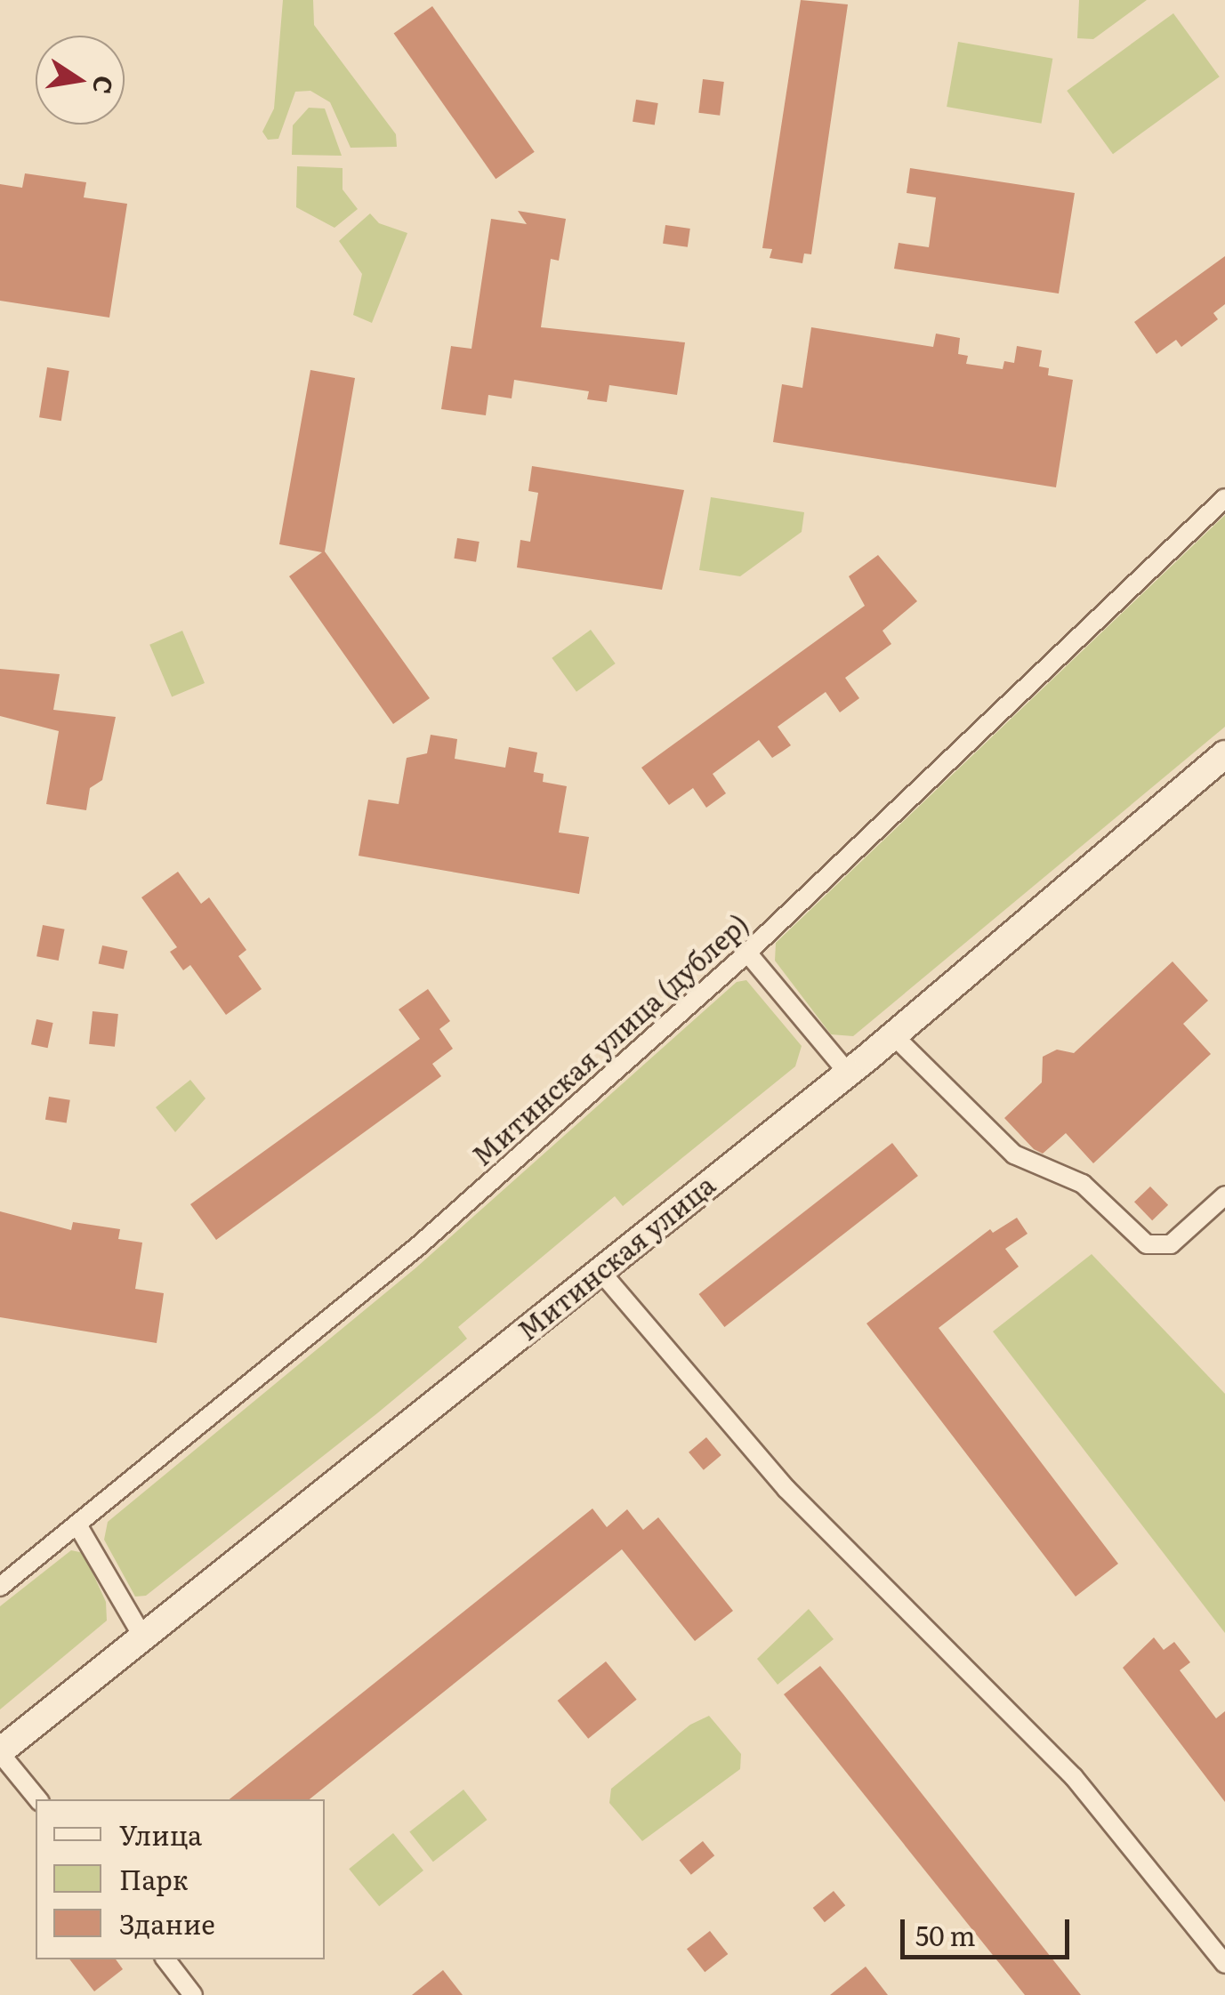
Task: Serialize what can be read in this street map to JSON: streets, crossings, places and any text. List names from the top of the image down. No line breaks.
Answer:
{"streets":{"main road":["Митинская улица"],"street":["Митинская улица (дублер)"]},"legend":["Улица","Парк","Здание"],"scale_bar":"50 m","north":"right"}
